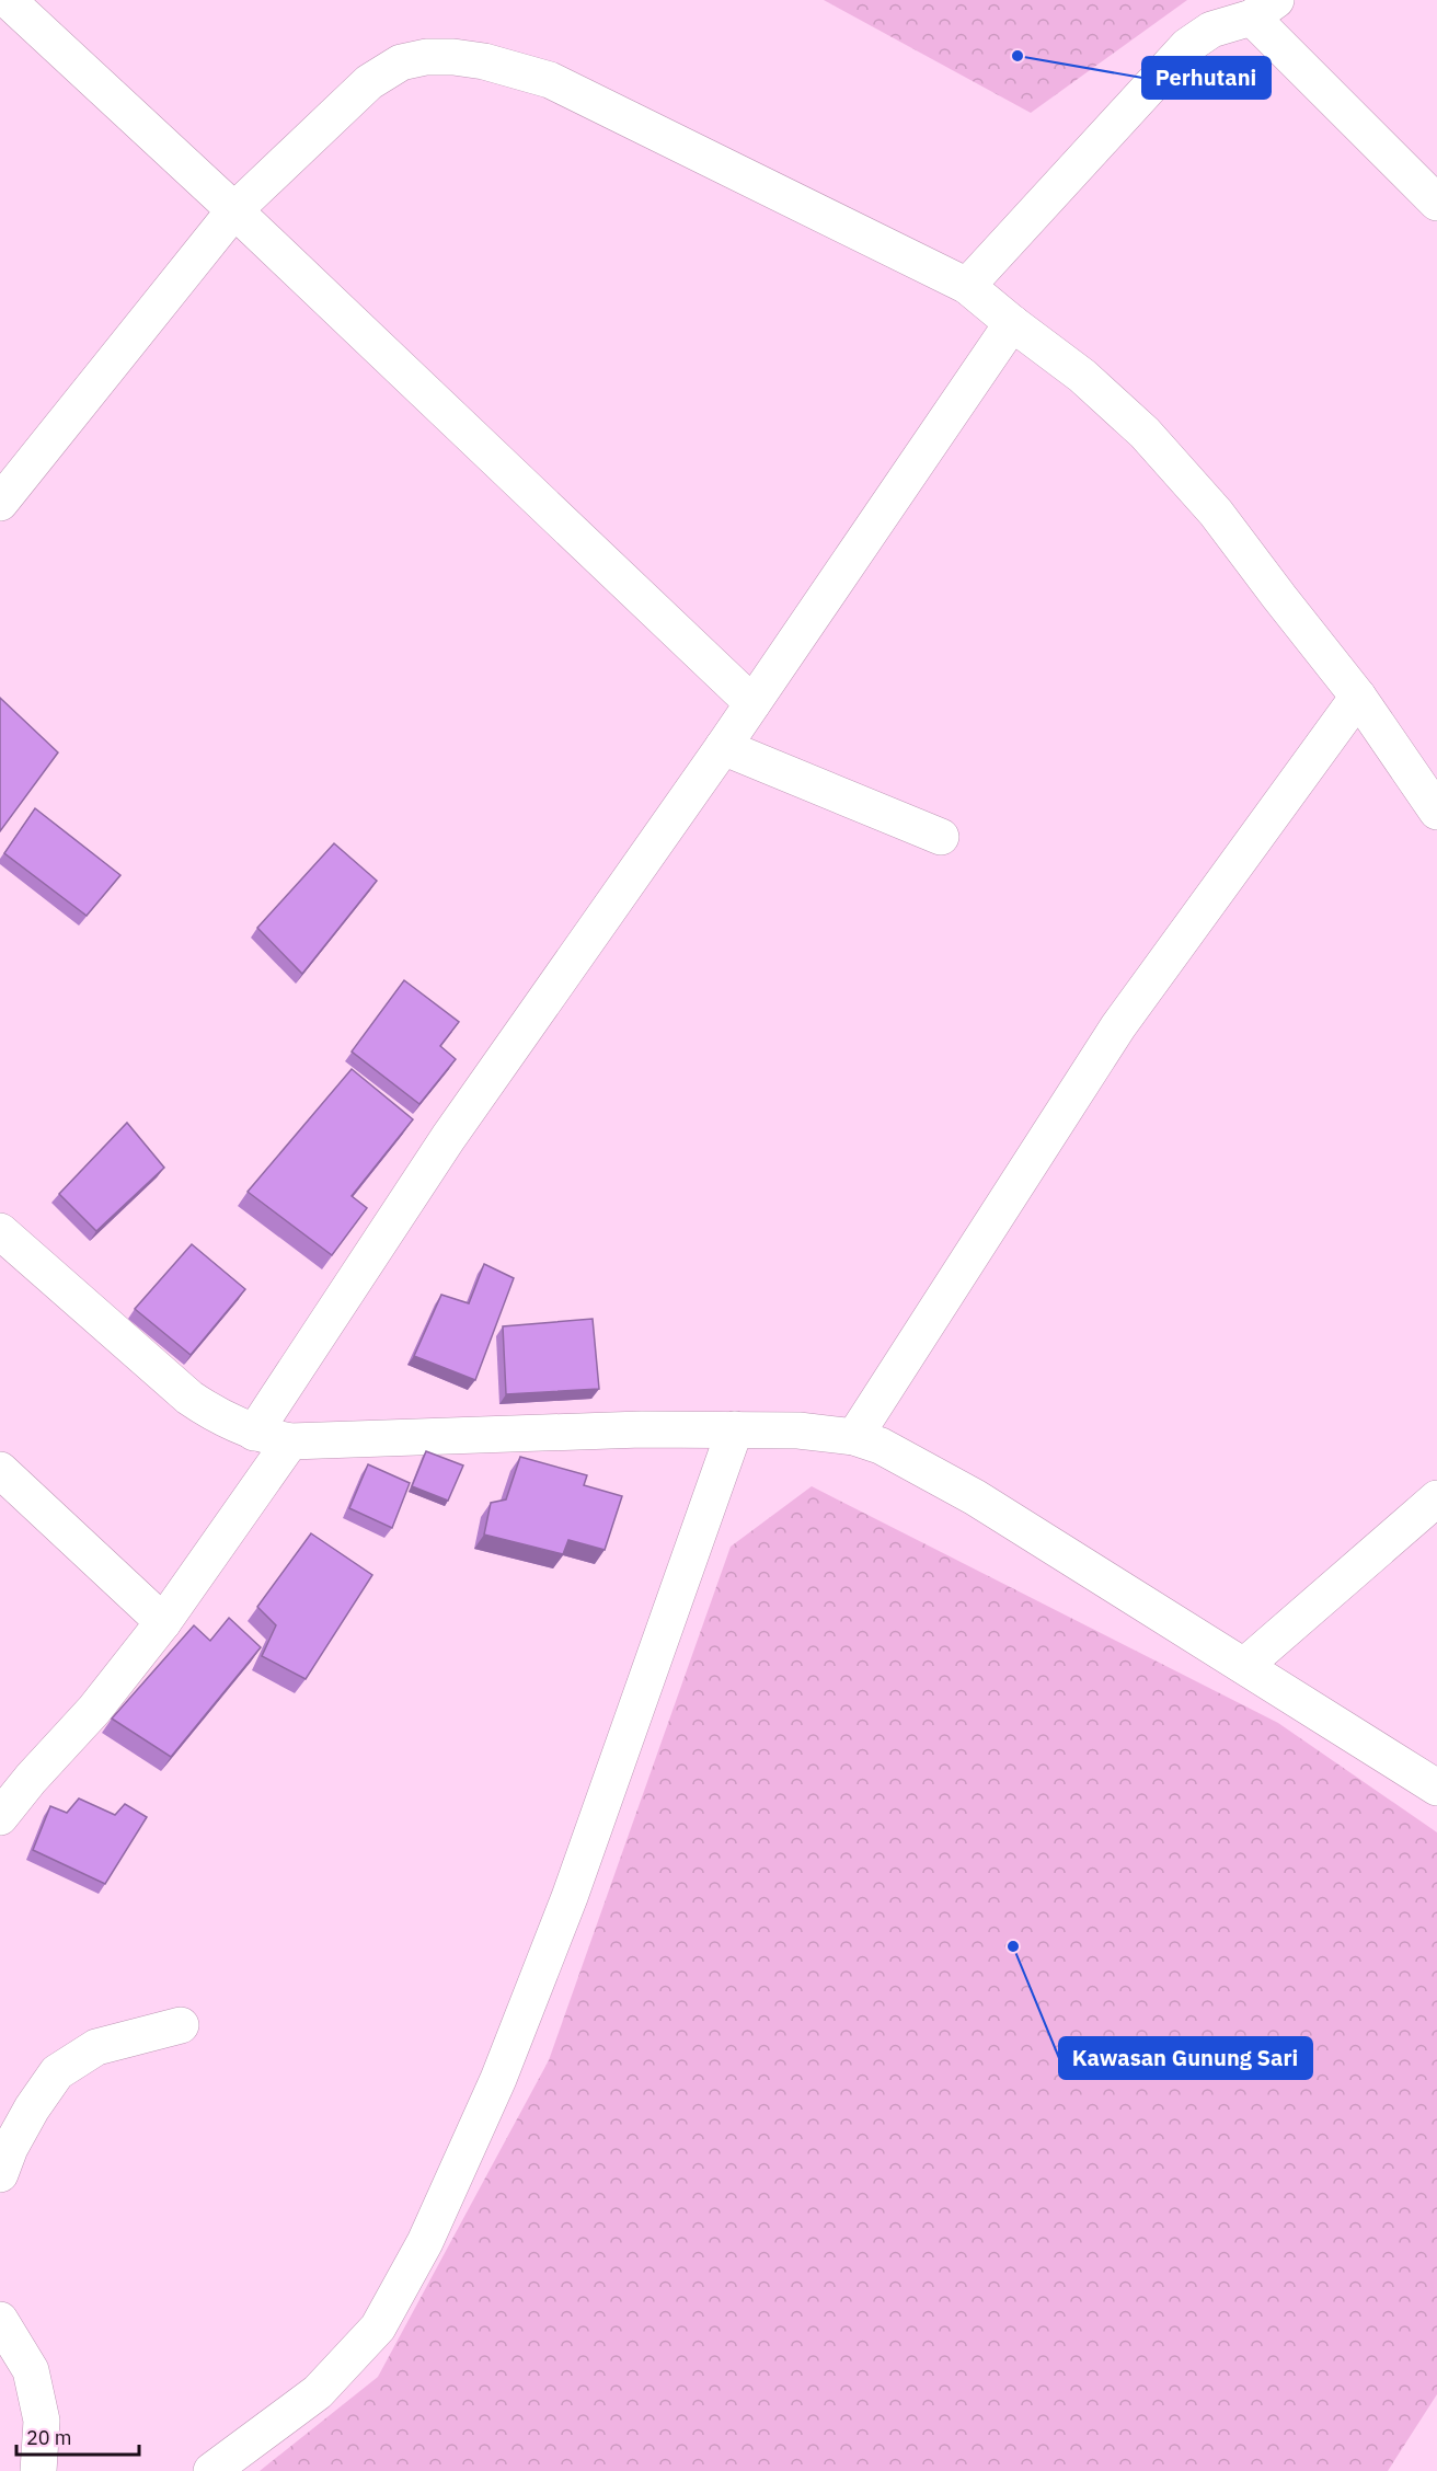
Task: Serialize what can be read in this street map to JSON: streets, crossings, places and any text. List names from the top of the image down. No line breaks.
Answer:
{"places":["Perhutani","Kawasan Gunung Sari"],"scale_bar":"20 m"}
